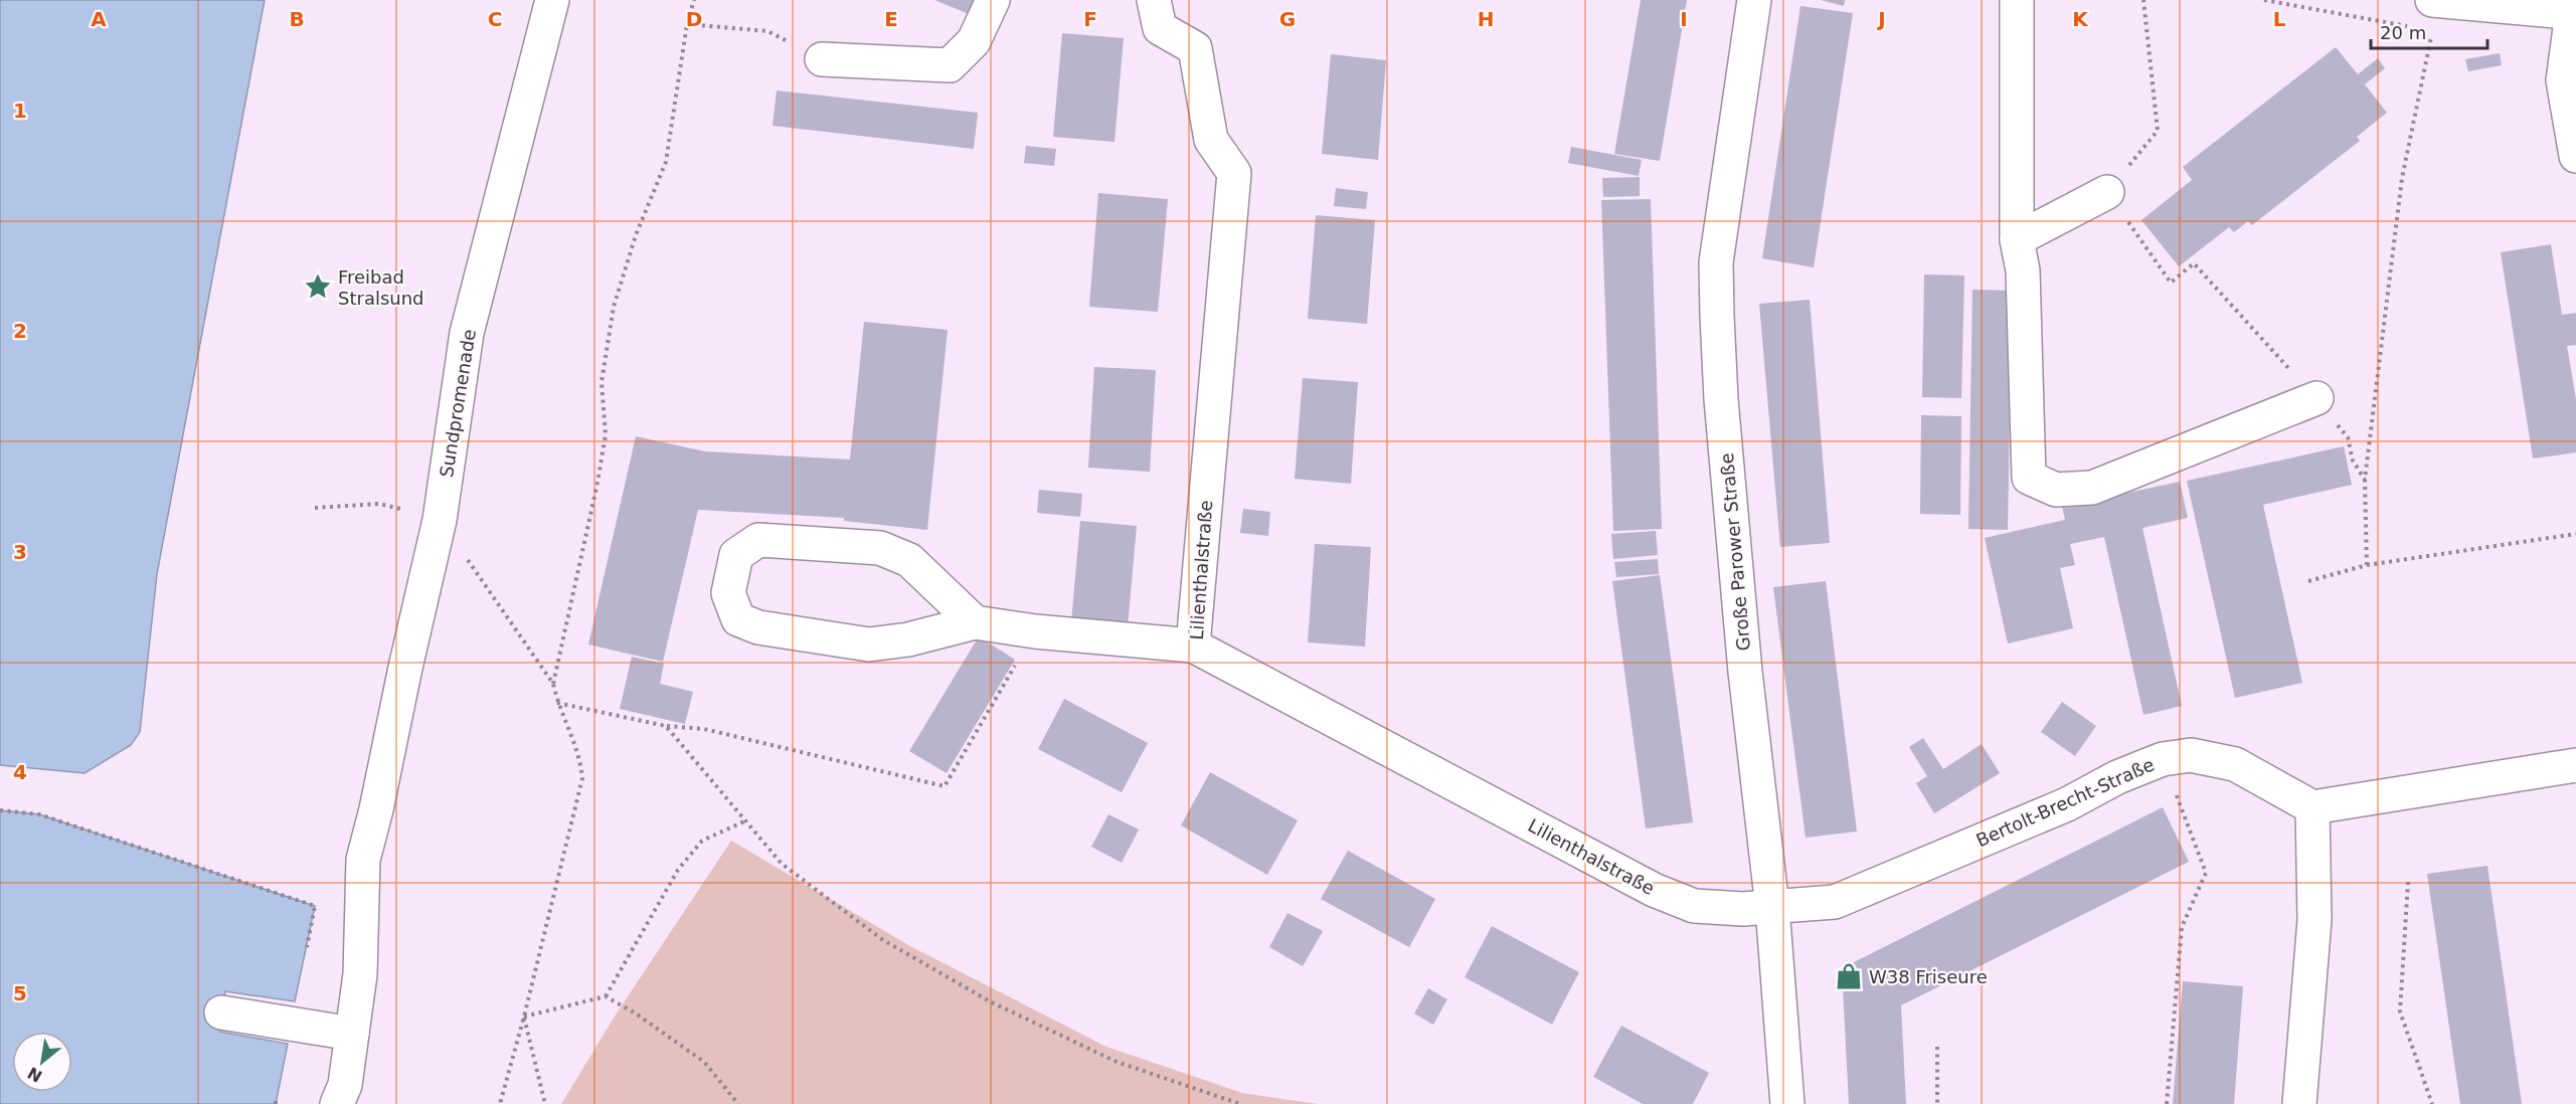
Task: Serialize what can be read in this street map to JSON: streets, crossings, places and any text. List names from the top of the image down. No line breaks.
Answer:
{"streets":{"street":["Sundpromenade","Große Parower Straße","Lilienthalstraße","Bertolt-Brecht-Straße"]},"crossings":[["Große Parower Straße","Lilienthalstraße"],["Große Parower Straße","Bertolt-Brecht-Straße"],["Lilienthalstraße","Bertolt-Brecht-Straße"]],"places":{"place":["Freibad Stralsund"],"shop":["W38 Friseure"]},"scale_bar":"20 m","north":"bottom left","grid":{"columns":["A","B","C","D","E","F","G","H","I","J","K","L"],"rows":["1","2","3","4","5"]}}
